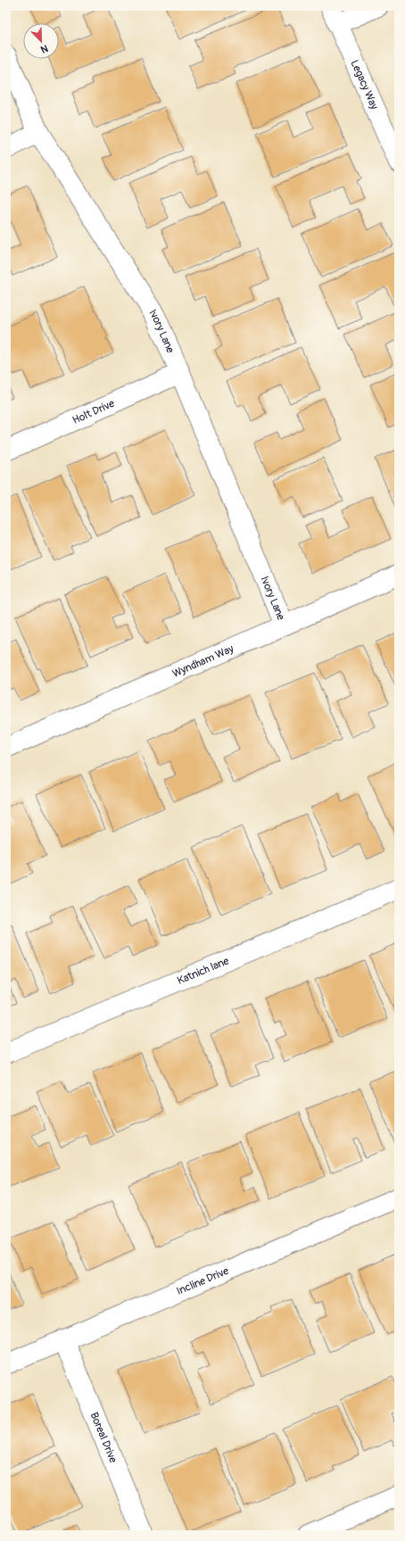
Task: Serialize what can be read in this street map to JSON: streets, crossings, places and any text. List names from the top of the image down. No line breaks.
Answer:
{"streets":{"street":["Legacy Way","Ivory Lane","Holt Drive","Wyndham Way","Katnich lane","Incline Drive","Boreal Drive"]},"crossings":[["Ivory Lane","Holt Drive"],["Ivory Lane","Wyndham Way"],["Incline Drive","Boreal Drive"]],"north":"bottom right"}
